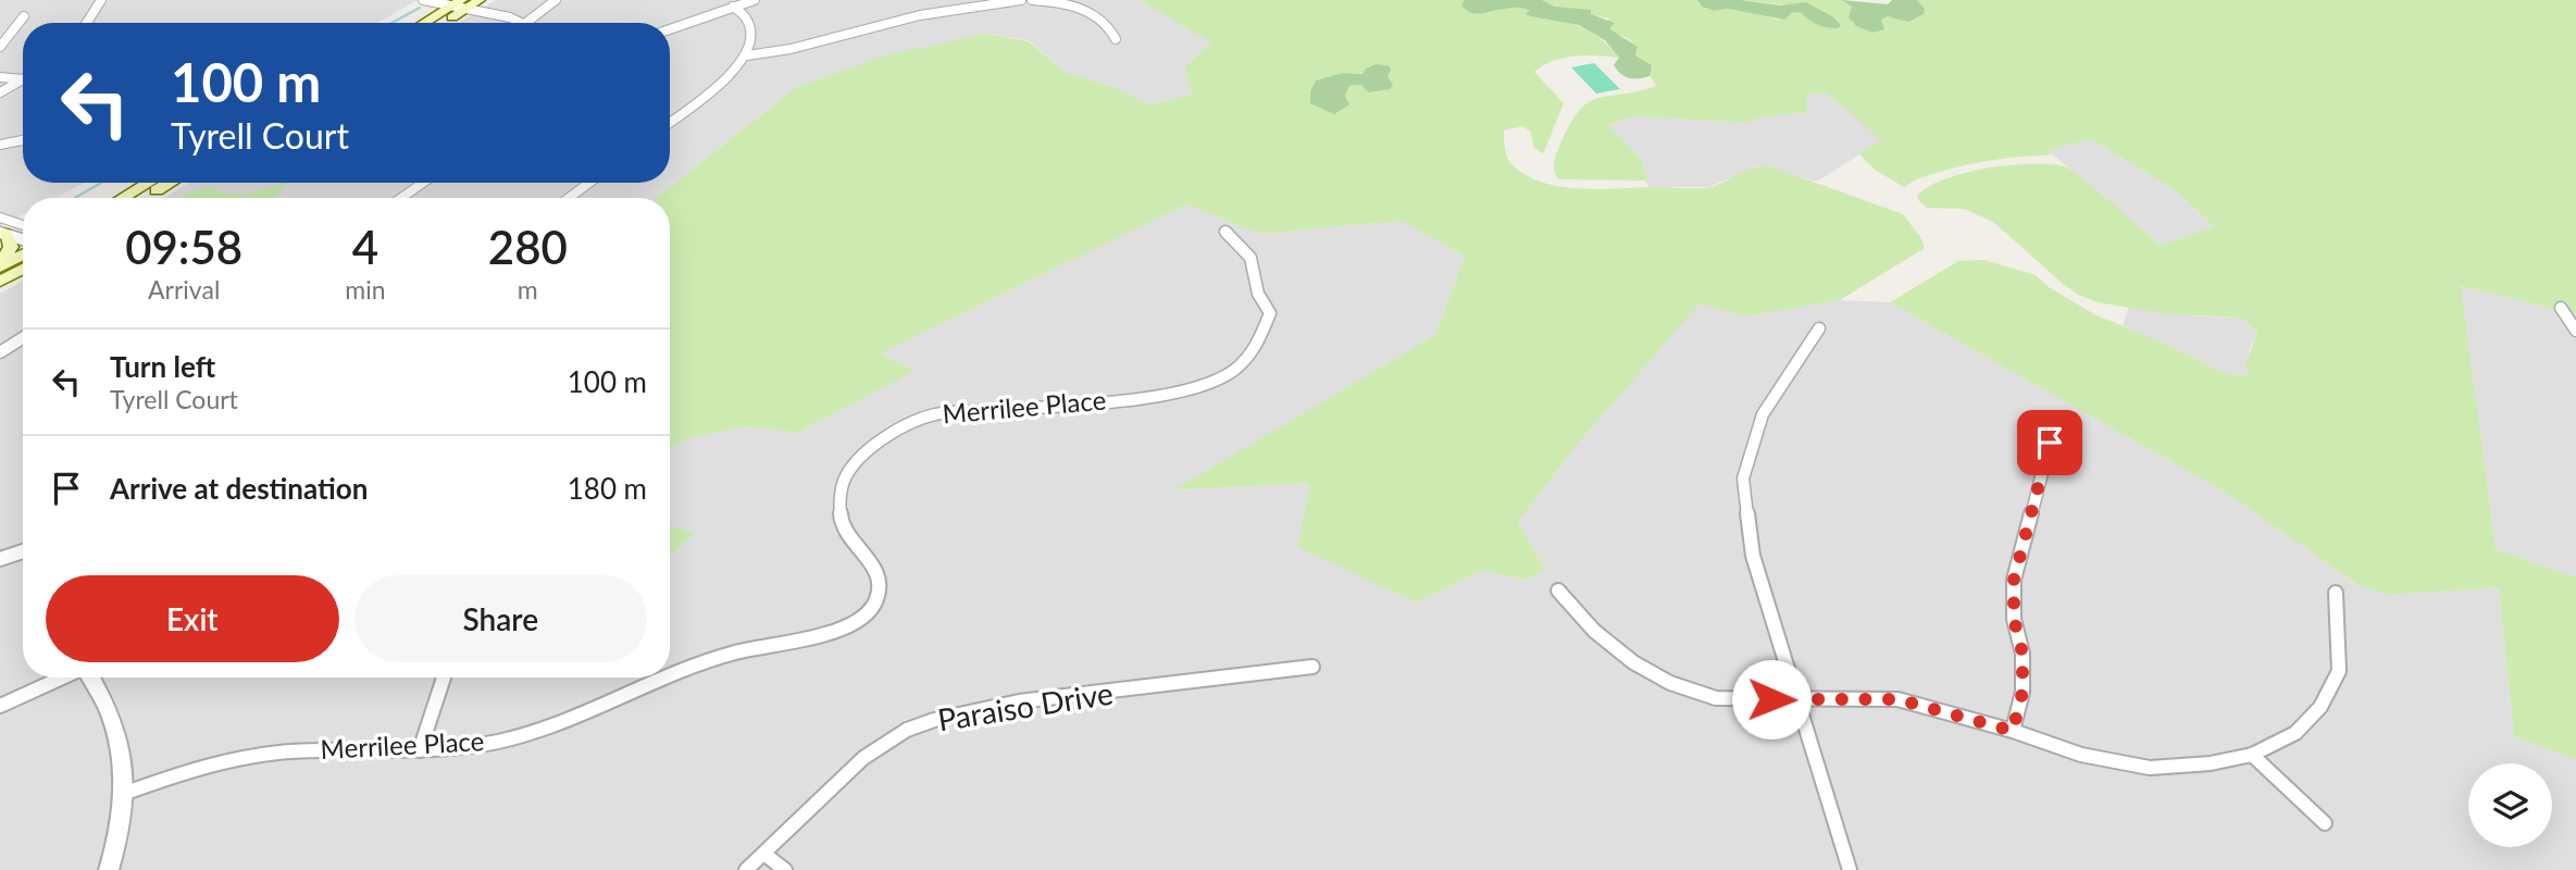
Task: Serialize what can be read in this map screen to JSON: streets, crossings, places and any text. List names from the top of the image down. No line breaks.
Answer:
{"streets":{"street":["Merrilee Place","Paraiso Drive"]},"page":{"turn":["100 m","Tyrell Court"],"eta":["09:58","Arrival","4","min","280","m"],"list":[{"name":"Turn left","note":"Tyrell Court","value":"100 m"},{"name":"Arrive at destination","value":"180 m"}],"buttons":["Exit","Share"]}}
